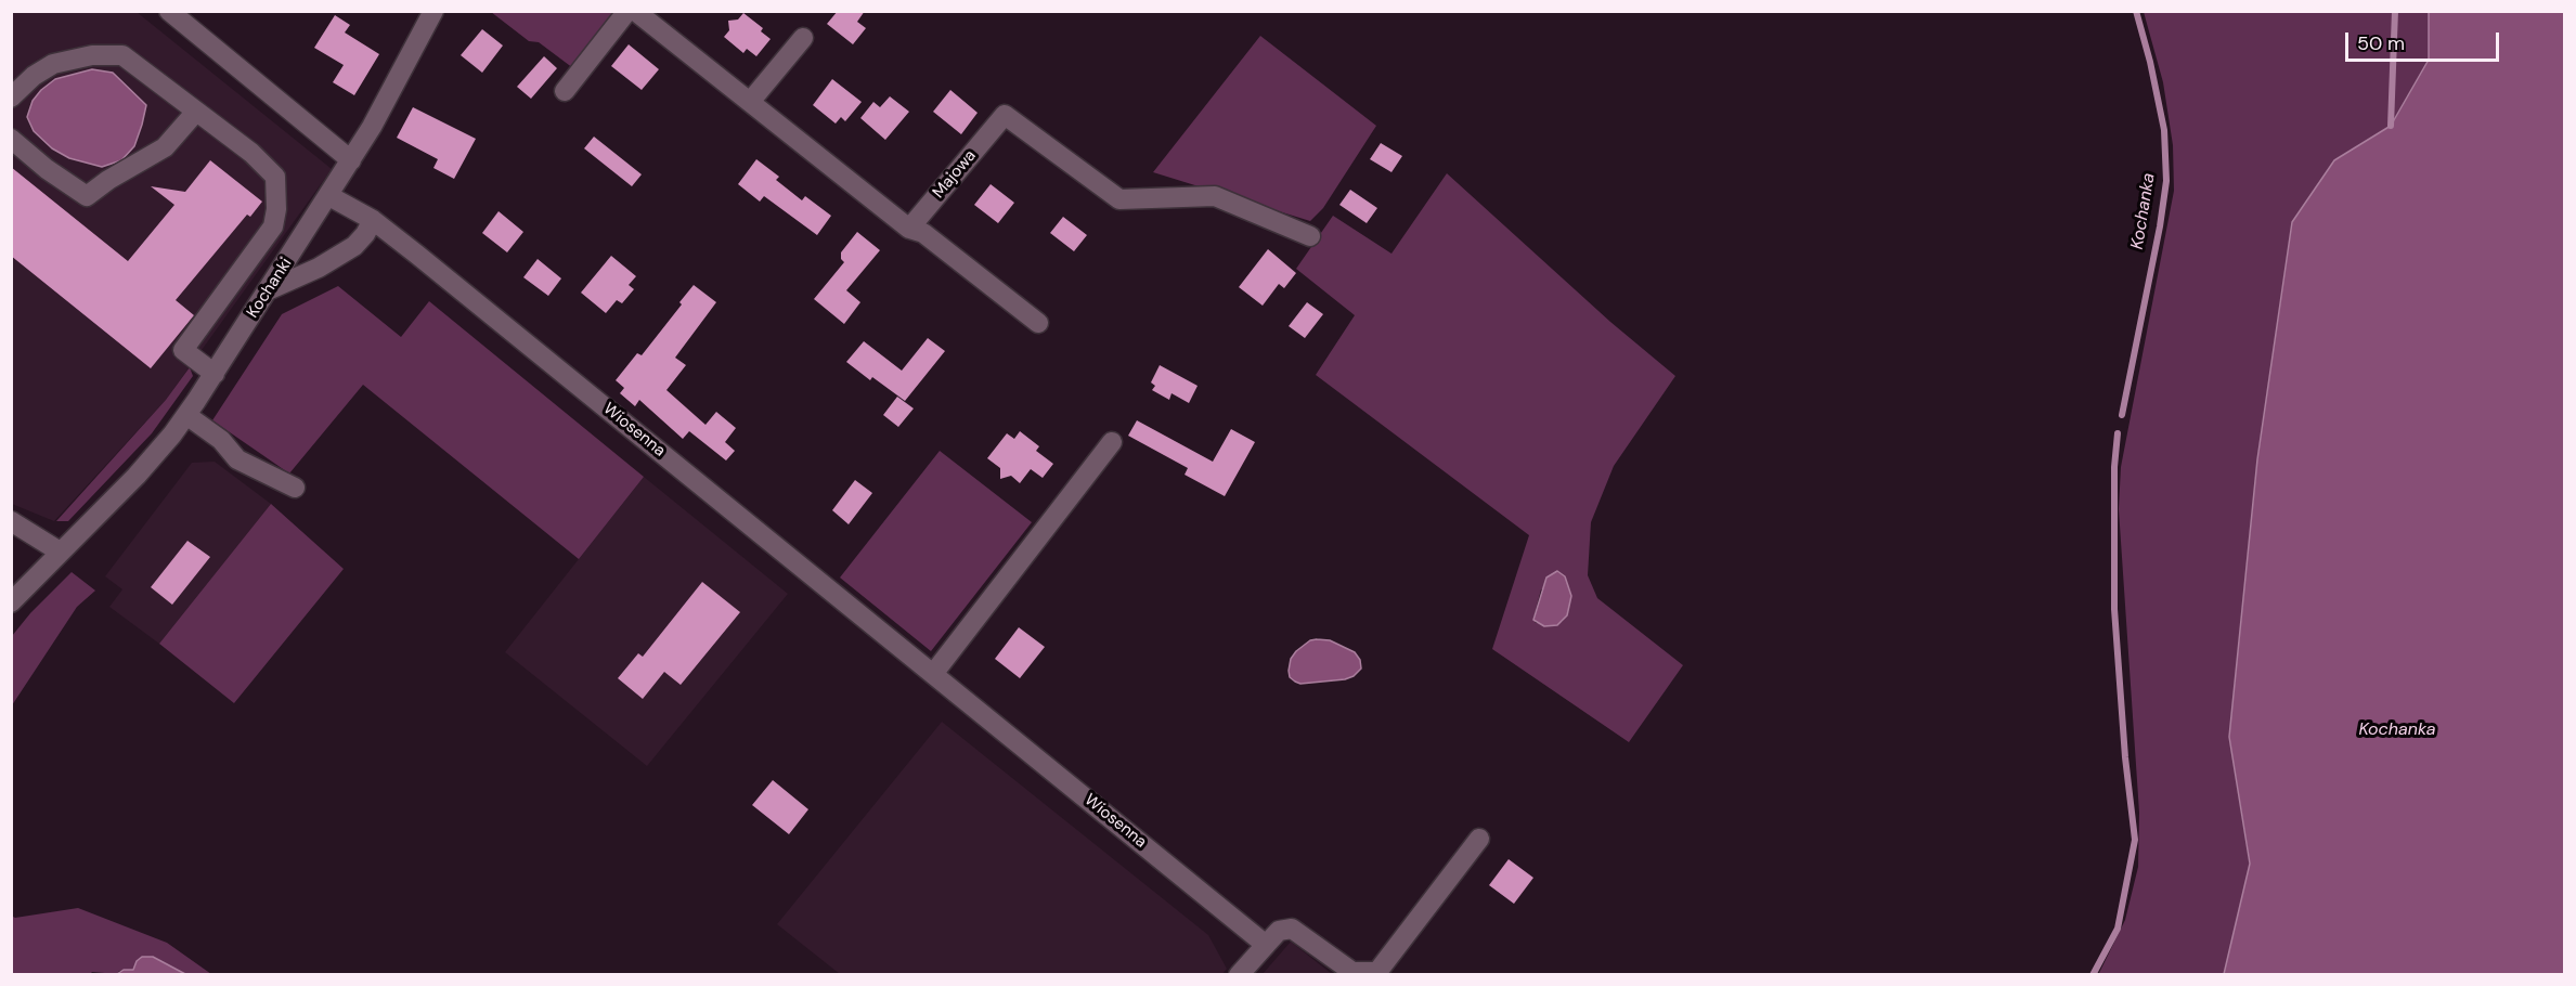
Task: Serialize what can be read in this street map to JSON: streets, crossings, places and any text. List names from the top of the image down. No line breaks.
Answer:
{"streets":{"street":["Majowa","Kochanki","Wiosenna"]},"crossings":[["Kochanki","Wiosenna"]],"water":["Kochanka"],"scale_bar":"50 m"}
